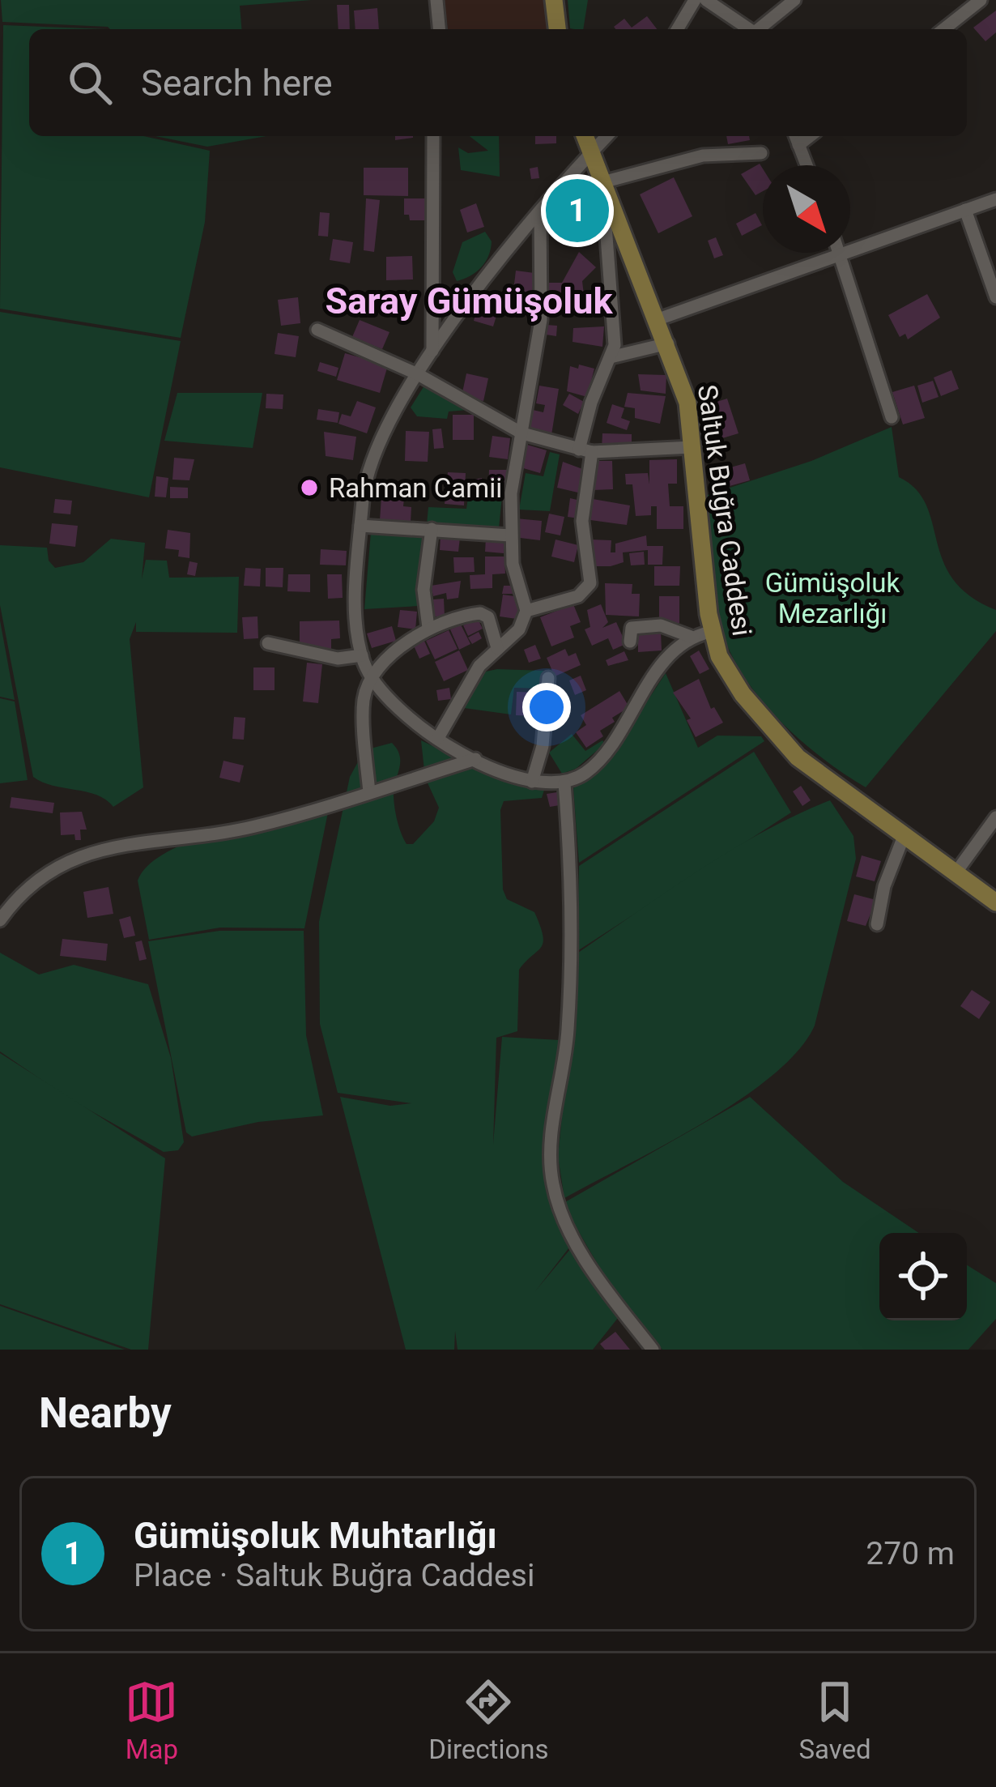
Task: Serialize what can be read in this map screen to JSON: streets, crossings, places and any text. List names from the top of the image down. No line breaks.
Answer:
{"streets":{"street":["Saltuk Buğra Caddesi"]},"districts":["Saray Gümüşoluk"],"parks":["Gümüşoluk Mezarlığı"],"places":["Rahman Camii"],"north":"bottom right","page":{"search":"Search here","pins":"1","heading":"Nearby","list":[{"mark":"1","name":"Gümüşoluk Muhtarlığı","note":"Place · Saltuk Buğra Caddesi","value":"270 m"}],"nav":["Map","Directions","Saved"]}}
